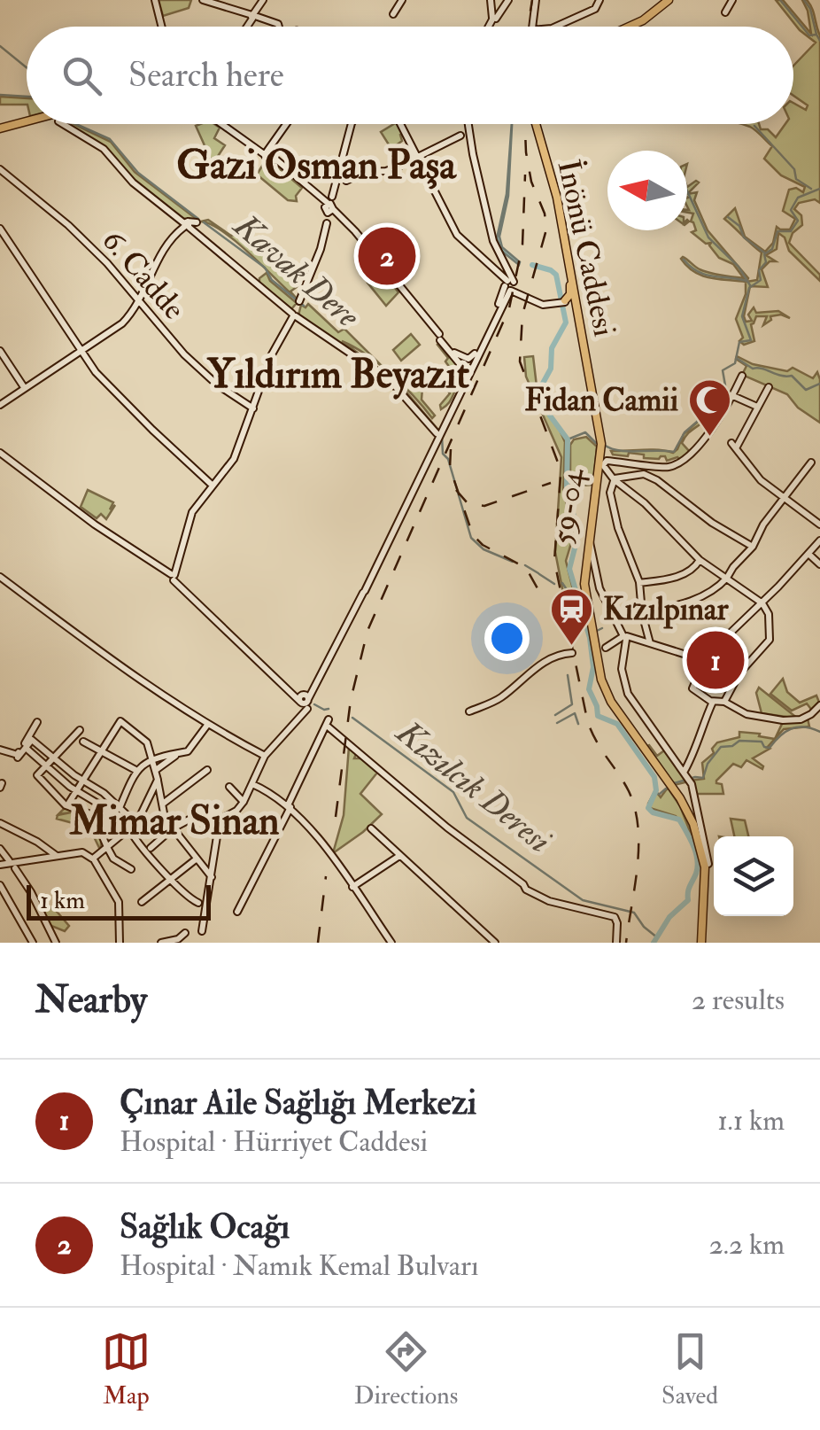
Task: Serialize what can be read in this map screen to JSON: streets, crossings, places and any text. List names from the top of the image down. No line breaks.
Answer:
{"streets":{"main road":["İnönü Caddesi","59-04"],"street":["6. Cadde"]},"crossings":[["İnönü Caddesi","59-04"]],"districts":["Gazi Osman Paşa","Yıldırım Beyazıt","Mimar Sinan"],"water":["Kavak Dere","Kızılcık Deresi"],"places":{"mosque":["Fidan Camii"],"station":["Kızılpınar"]},"scale_bar":"1 km","north":"left","page":{"search":"Search here","pins":["2","1"],"scale":"1 km","heading":["Nearby","2 results"],"list":[{"mark":"1","name":"Çınar Aile Sağlığı Merkezi","note":"Hospital · Hürriyet Caddesi","value":"1.1 km"},{"mark":"2","name":"Sağlık Ocağı","note":"Hospital · Namık Kemal Bulvarı","value":"2.2 km"}],"nav":["Map","Directions","Saved"]}}
